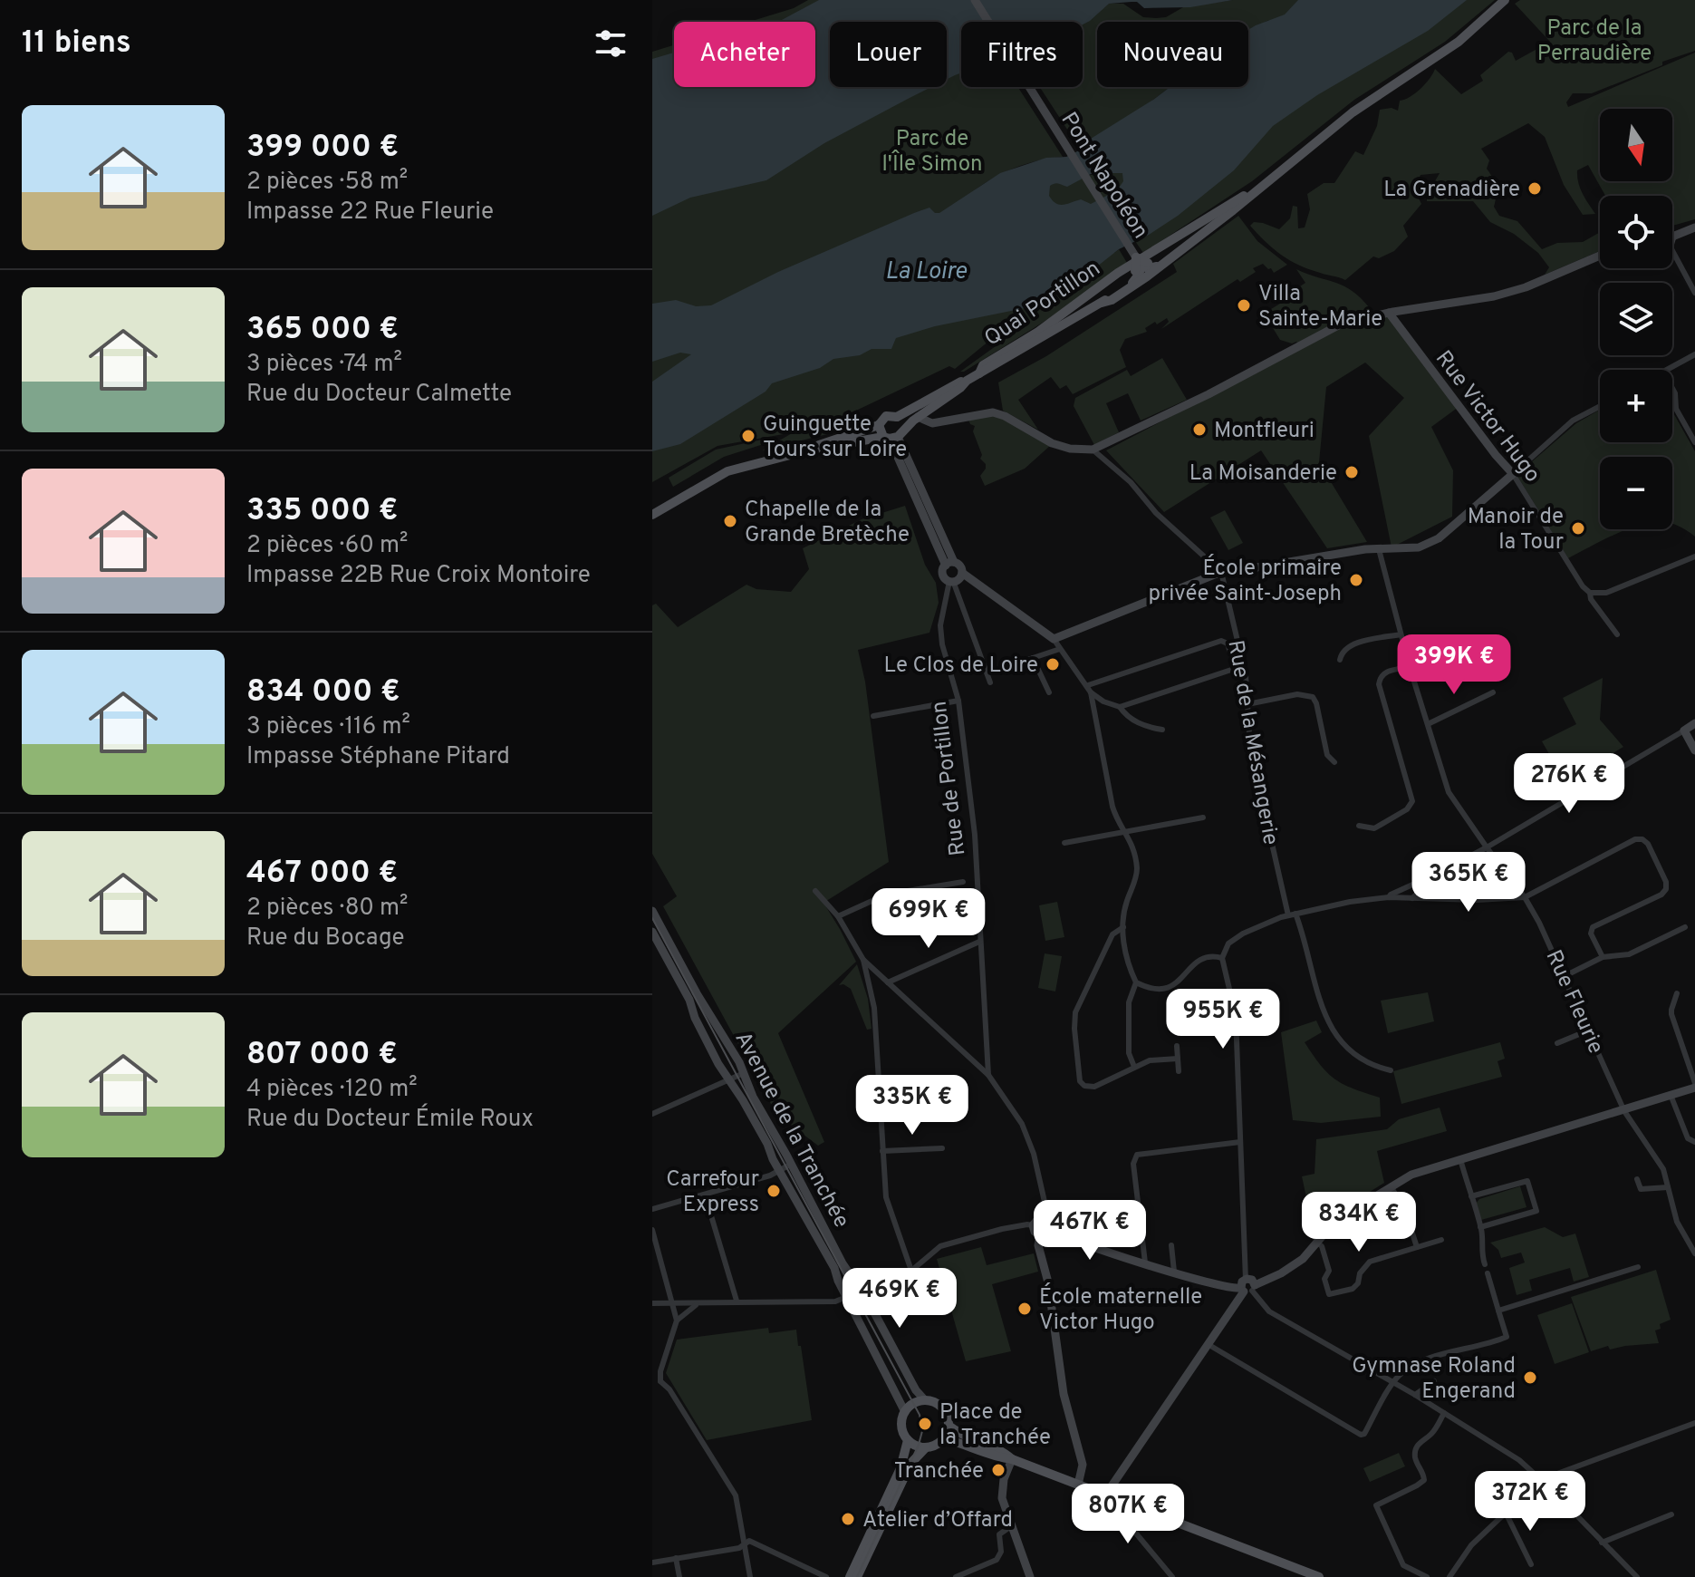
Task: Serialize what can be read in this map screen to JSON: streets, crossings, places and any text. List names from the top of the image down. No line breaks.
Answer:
{"streets":{"main road":["Quai Portillon"],"street":["Pont Napoléon","Rue Victor Hugo","Rue de la Mésangerie","Rue de Portillon","Rue Fleurie","Avenue de la Tranchée"]},"crossings":[["Pont Napoléon","Quai Portillon"]],"water":["La Loire"],"parks":["Parc de la Perraudière","Parc de l'Île Simon"],"places":["La Grenadière","Villa Sainte-Marie","Montfleuri","Guinguette Tours sur Loire","La Moisanderie","Chapelle de la Grande Bretèche","Manoir de la Tour","École primaire privée Saint-Joseph","Le Clos de Loire","Carrefour Express","École maternelle Victor Hugo","Gymnase Roland Engerand","Place de la Tranchée","Tranchée","Atelier d’Offard"],"north":"bottom","page":{"heading":"11 biens","chip":["Acheter","Louer","Filtres","Nouveau"],"list":[{"name":"399 000 €","note":"2 pièces · 58 m² · Impasse 22 Rue Fleurie"},{"name":"365 000 €","note":"3 pièces · 74 m² · Rue du Docteur Calmette"},{"name":"335 000 €","note":"2 pièces · 60 m² · Impasse 22B Rue Croix Montoire"},{"name":"834 000 €","note":"3 pièces · 116 m² · Impasse Stéphane Pitard"},{"name":"467 000 €","note":"2 pièces · 80 m² · Rue du Bocage"},{"name":"807 000 €","note":"4 pièces · 120 m² · Rue du Docteur Émile Roux"}],"map_buttons":["+","−"],"price":["399K €","276K €","365K €","699K €","955K €","335K €","834K €","467K €","469K €","372K €","807K €"]}}
